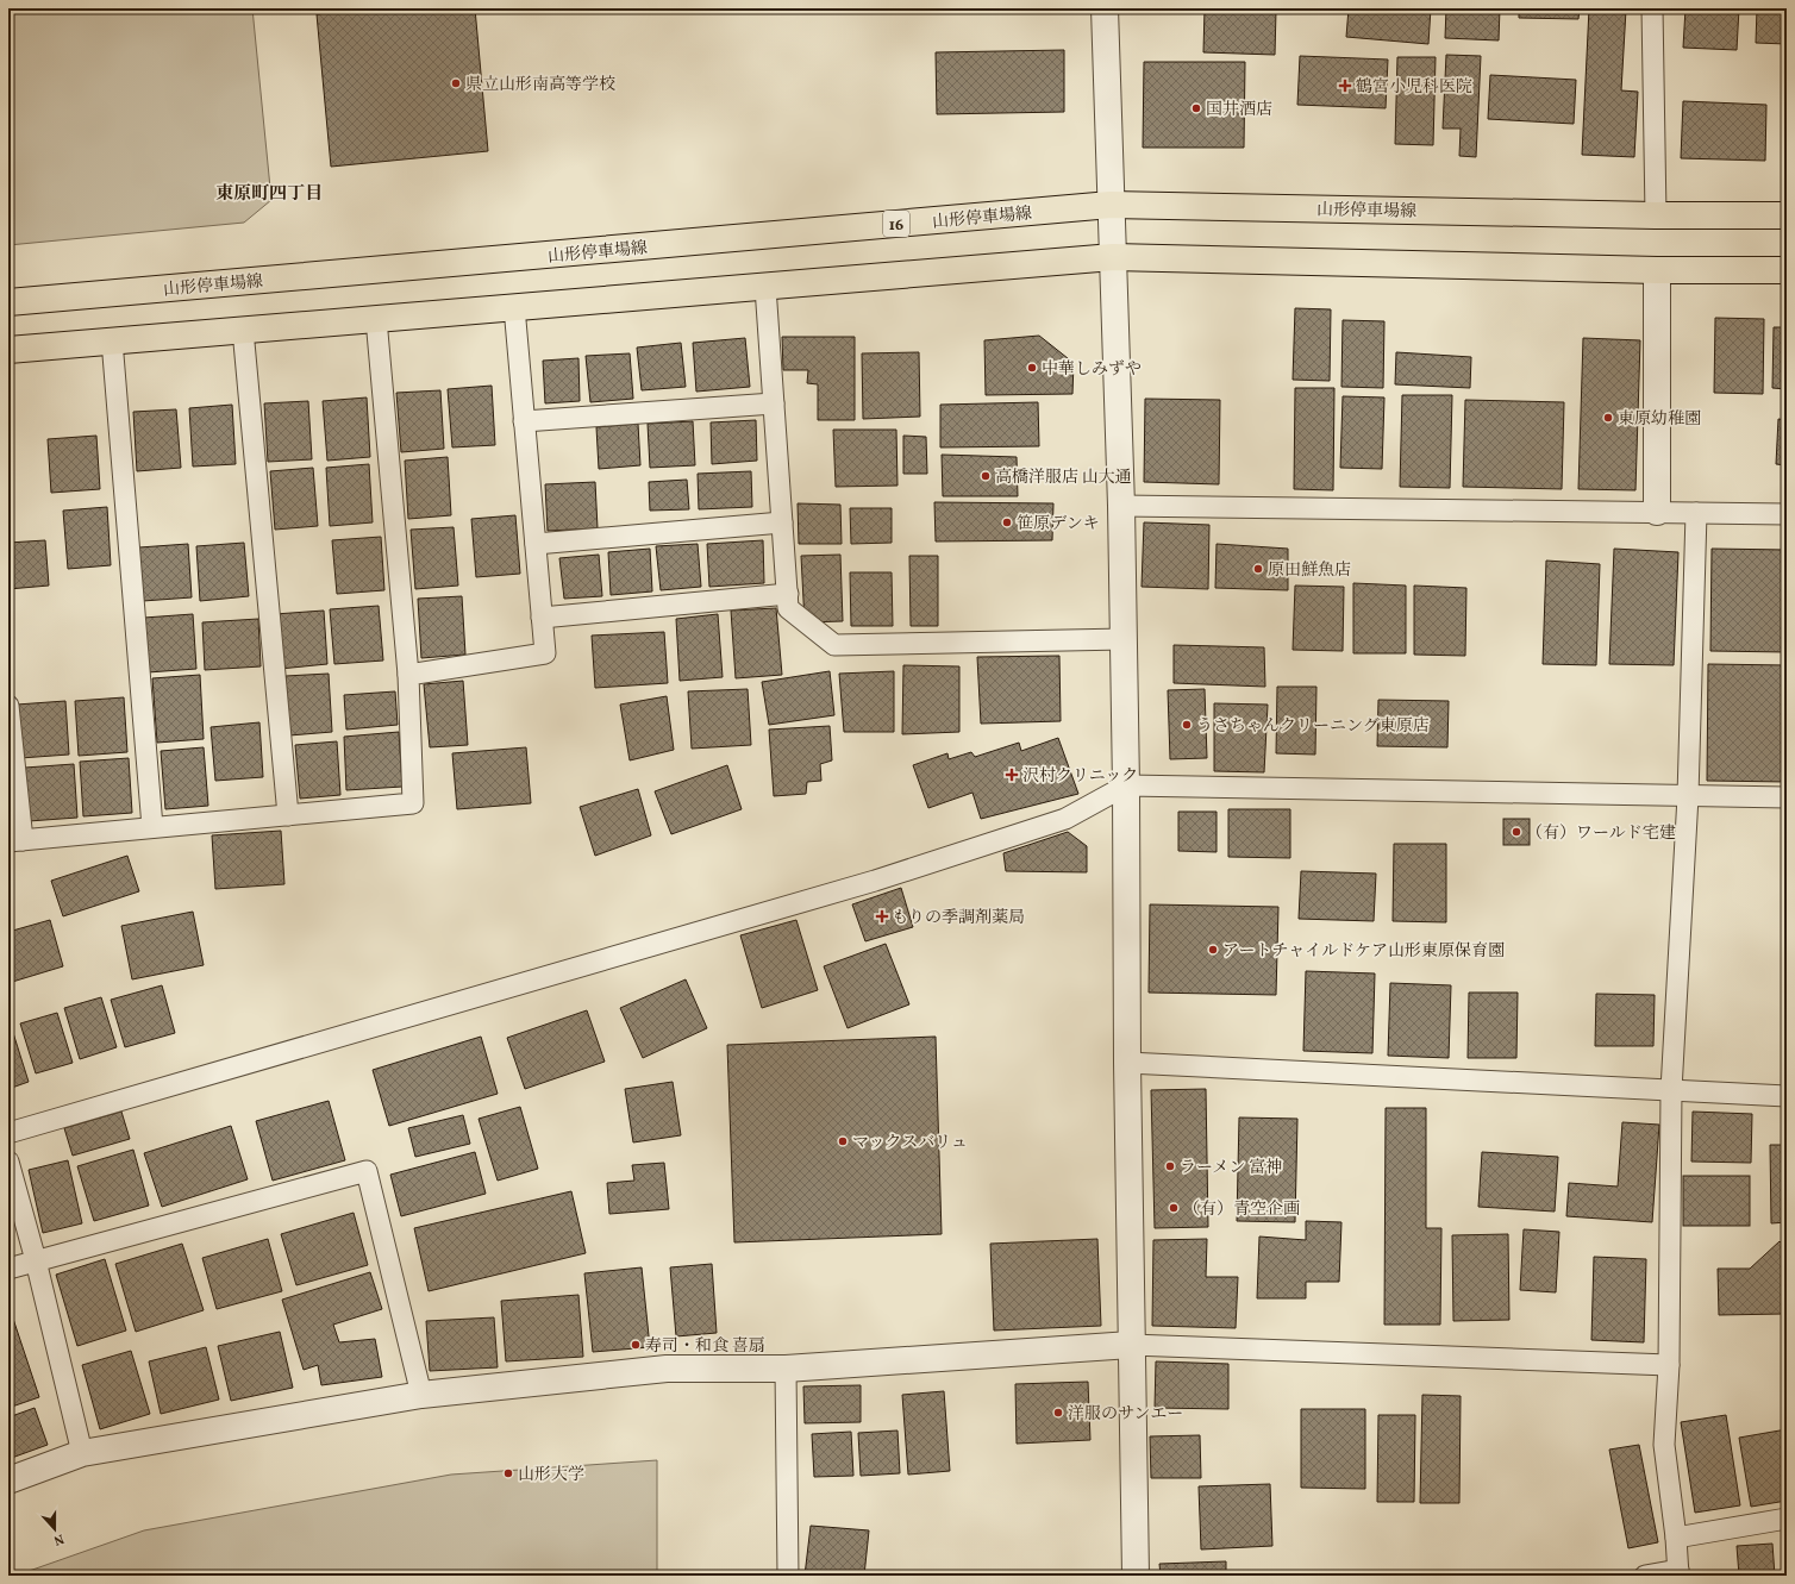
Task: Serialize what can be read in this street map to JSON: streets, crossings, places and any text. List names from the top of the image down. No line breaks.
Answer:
{"streets":{"main road":["山形停車場線","16"]},"districts":["東原町四丁目"],"places":{"other":["県立山形南高等学校","国井酒店","中華しみずや","東原幼稚園","高橋洋服店 山大通","笹原デンキ","原田鮮魚店","うさちゃんクリーニング東原店","（有）ワールド宅建","アートチャイルドケア山形東原保育園","マックスバリュ","ラーメン 富神","（有）青空企画","寿司・和食 喜扇","洋服のサンエー","山形大学"],"health":["鶴宮小児科医院","沢村クリニック","もりの季調剤薬局"]},"north":"bottom"}
